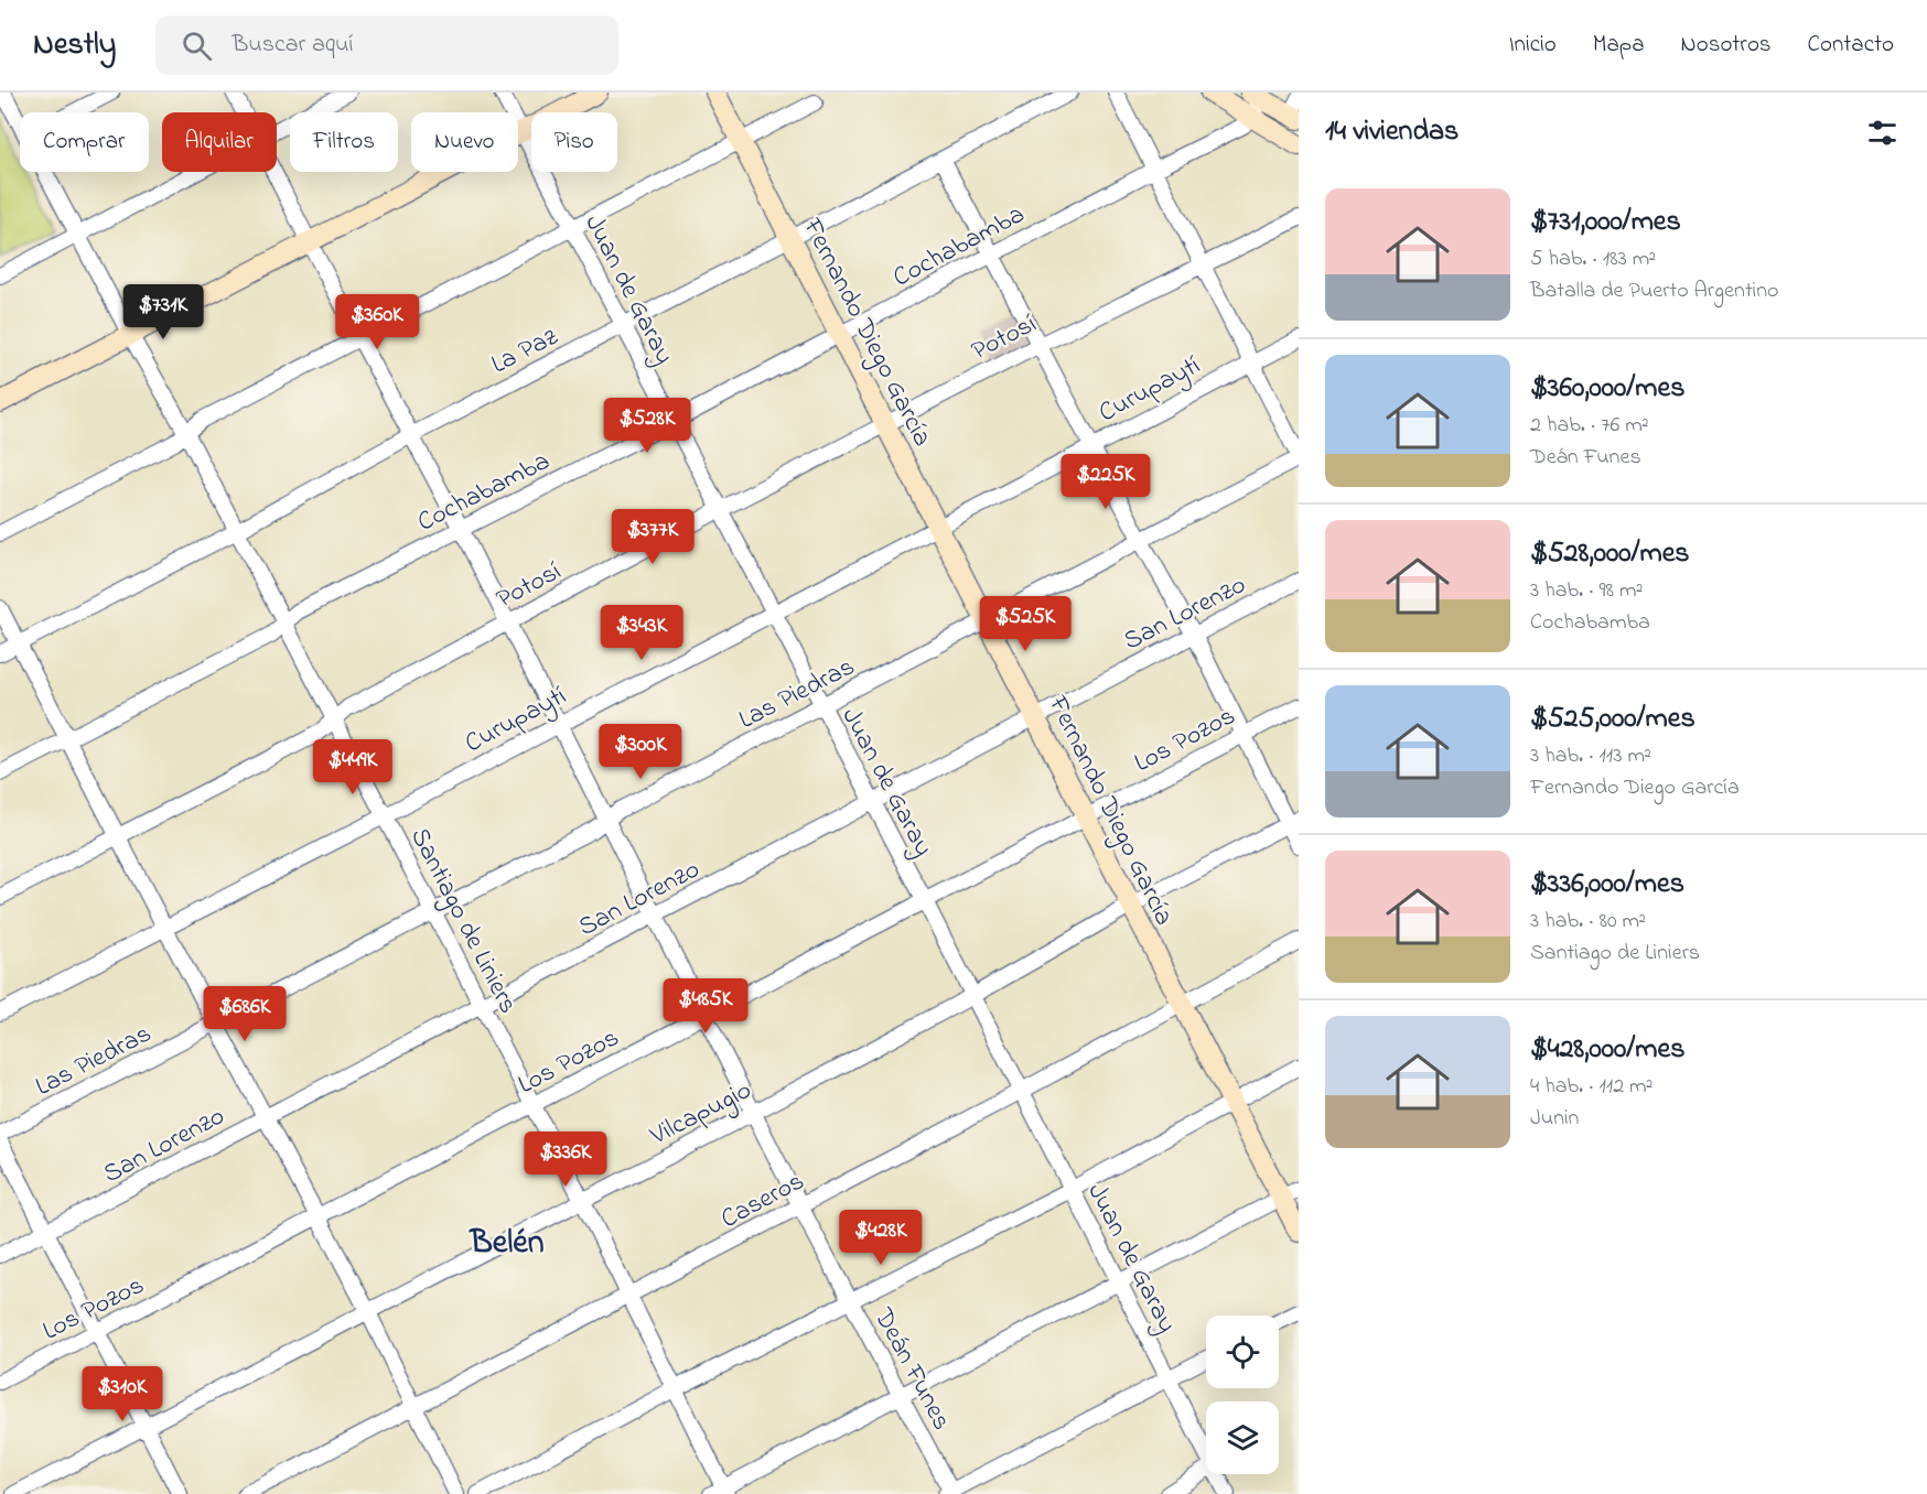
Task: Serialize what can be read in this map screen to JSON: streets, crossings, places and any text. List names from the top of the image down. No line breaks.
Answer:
{"streets":{"main road":["Fernando Diego García"],"street":["Cochabamba","Juan de Garay","Potosí","La Paz","Curupaytí","San Lorenzo","Las Piedras","Los Pozos","Santiago de Liniers","Vilcapugio","Caseros","Deán Funes"]},"crossings":[["Cochabamba","Juan de Garay"],["Cochabamba","Fernando Diego García"],["Cochabamba","Santiago de Liniers"],["Cochabamba","Deán Funes"],["Juan de Garay","Potosí"],["Juan de Garay","La Paz"],["Juan de Garay","Curupaytí"],["Juan de Garay","San Lorenzo"],["Juan de Garay","Las Piedras"],["Juan de Garay","Los Pozos"],["Juan de Garay","Vilcapugio"],["Juan de Garay","Caseros"],["Fernando Diego García","Potosí"],["Fernando Diego García","La Paz"],["Fernando Diego García","Curupaytí"],["Fernando Diego García","San Lorenzo"],["Fernando Diego García","Las Piedras"],["Fernando Diego García","Los Pozos"],["Fernando Diego García","Vilcapugio"],["Fernando Diego García","Caseros"],["Potosí","Santiago de Liniers"],["Potosí","Deán Funes"],["La Paz","Santiago de Liniers"],["La Paz","Deán Funes"],["Curupaytí","Santiago de Liniers"],["Curupaytí","Deán Funes"],["San Lorenzo","Santiago de Liniers"],["San Lorenzo","Deán Funes"],["Las Piedras","Santiago de Liniers"],["Las Piedras","Deán Funes"],["Los Pozos","Santiago de Liniers"],["Los Pozos","Deán Funes"],["Santiago de Liniers","Vilcapugio"],["Santiago de Liniers","Caseros"],["Vilcapugio","Deán Funes"],["Caseros","Deán Funes"]],"districts":["Belén"],"page":{"header":"Nestly","search":"Buscar aquí","nav":["Inicio","Mapa","Nosotros","Contacto"],"heading":"14 viviendas","chip":["Comprar","Alquilar","Filtros","Nuevo","Piso"],"list":[{"name":"$731,000/mes","note":"5 hab. · 183 m² · Batalla de Puerto Argentino"},{"name":"$360,000/mes","note":"2 hab. · 76 m² · Deán Funes"},{"name":"$528,000/mes","note":"3 hab. · 98 m² · Cochabamba"},{"name":"$525,000/mes","note":"3 hab. · 113 m² · Fernando Diego García"},{"name":"$336,000/mes","note":"3 hab. · 80 m² · Santiago de Liniers"},{"name":"$428,000/mes","note":"4 hab. · 112 m² · Junin"}],"price":["$731K","$360K","$528K","$225K","$377K","$525K","$343K","$300K","$449K","$485K","$686K","$336K","$428K","$310K"]}}
